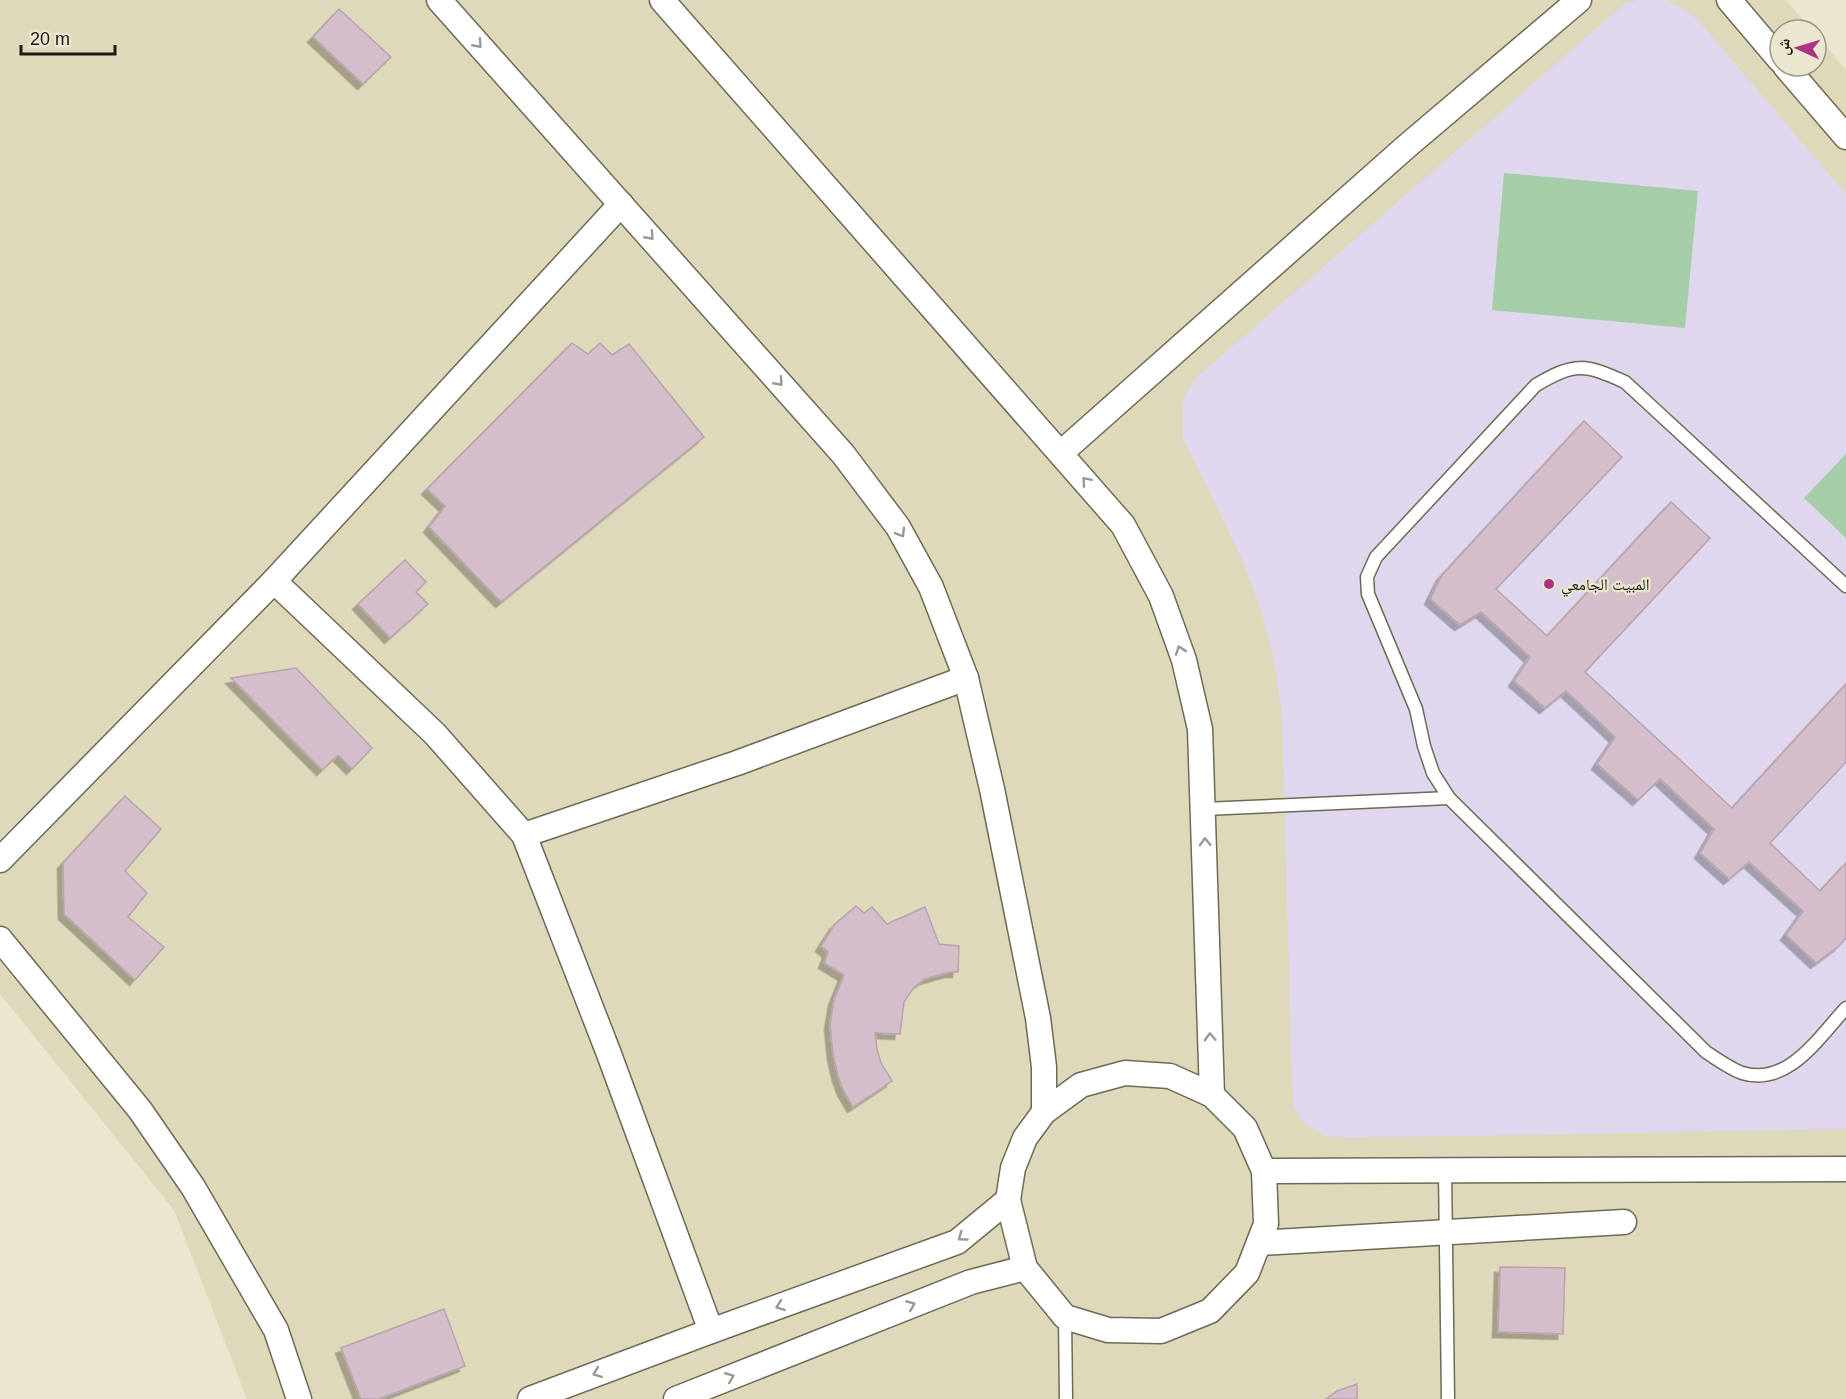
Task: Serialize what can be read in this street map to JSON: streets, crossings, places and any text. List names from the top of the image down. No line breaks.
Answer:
{"places":["المبيت الجامعي"],"scale_bar":"20 m","north":"left"}
